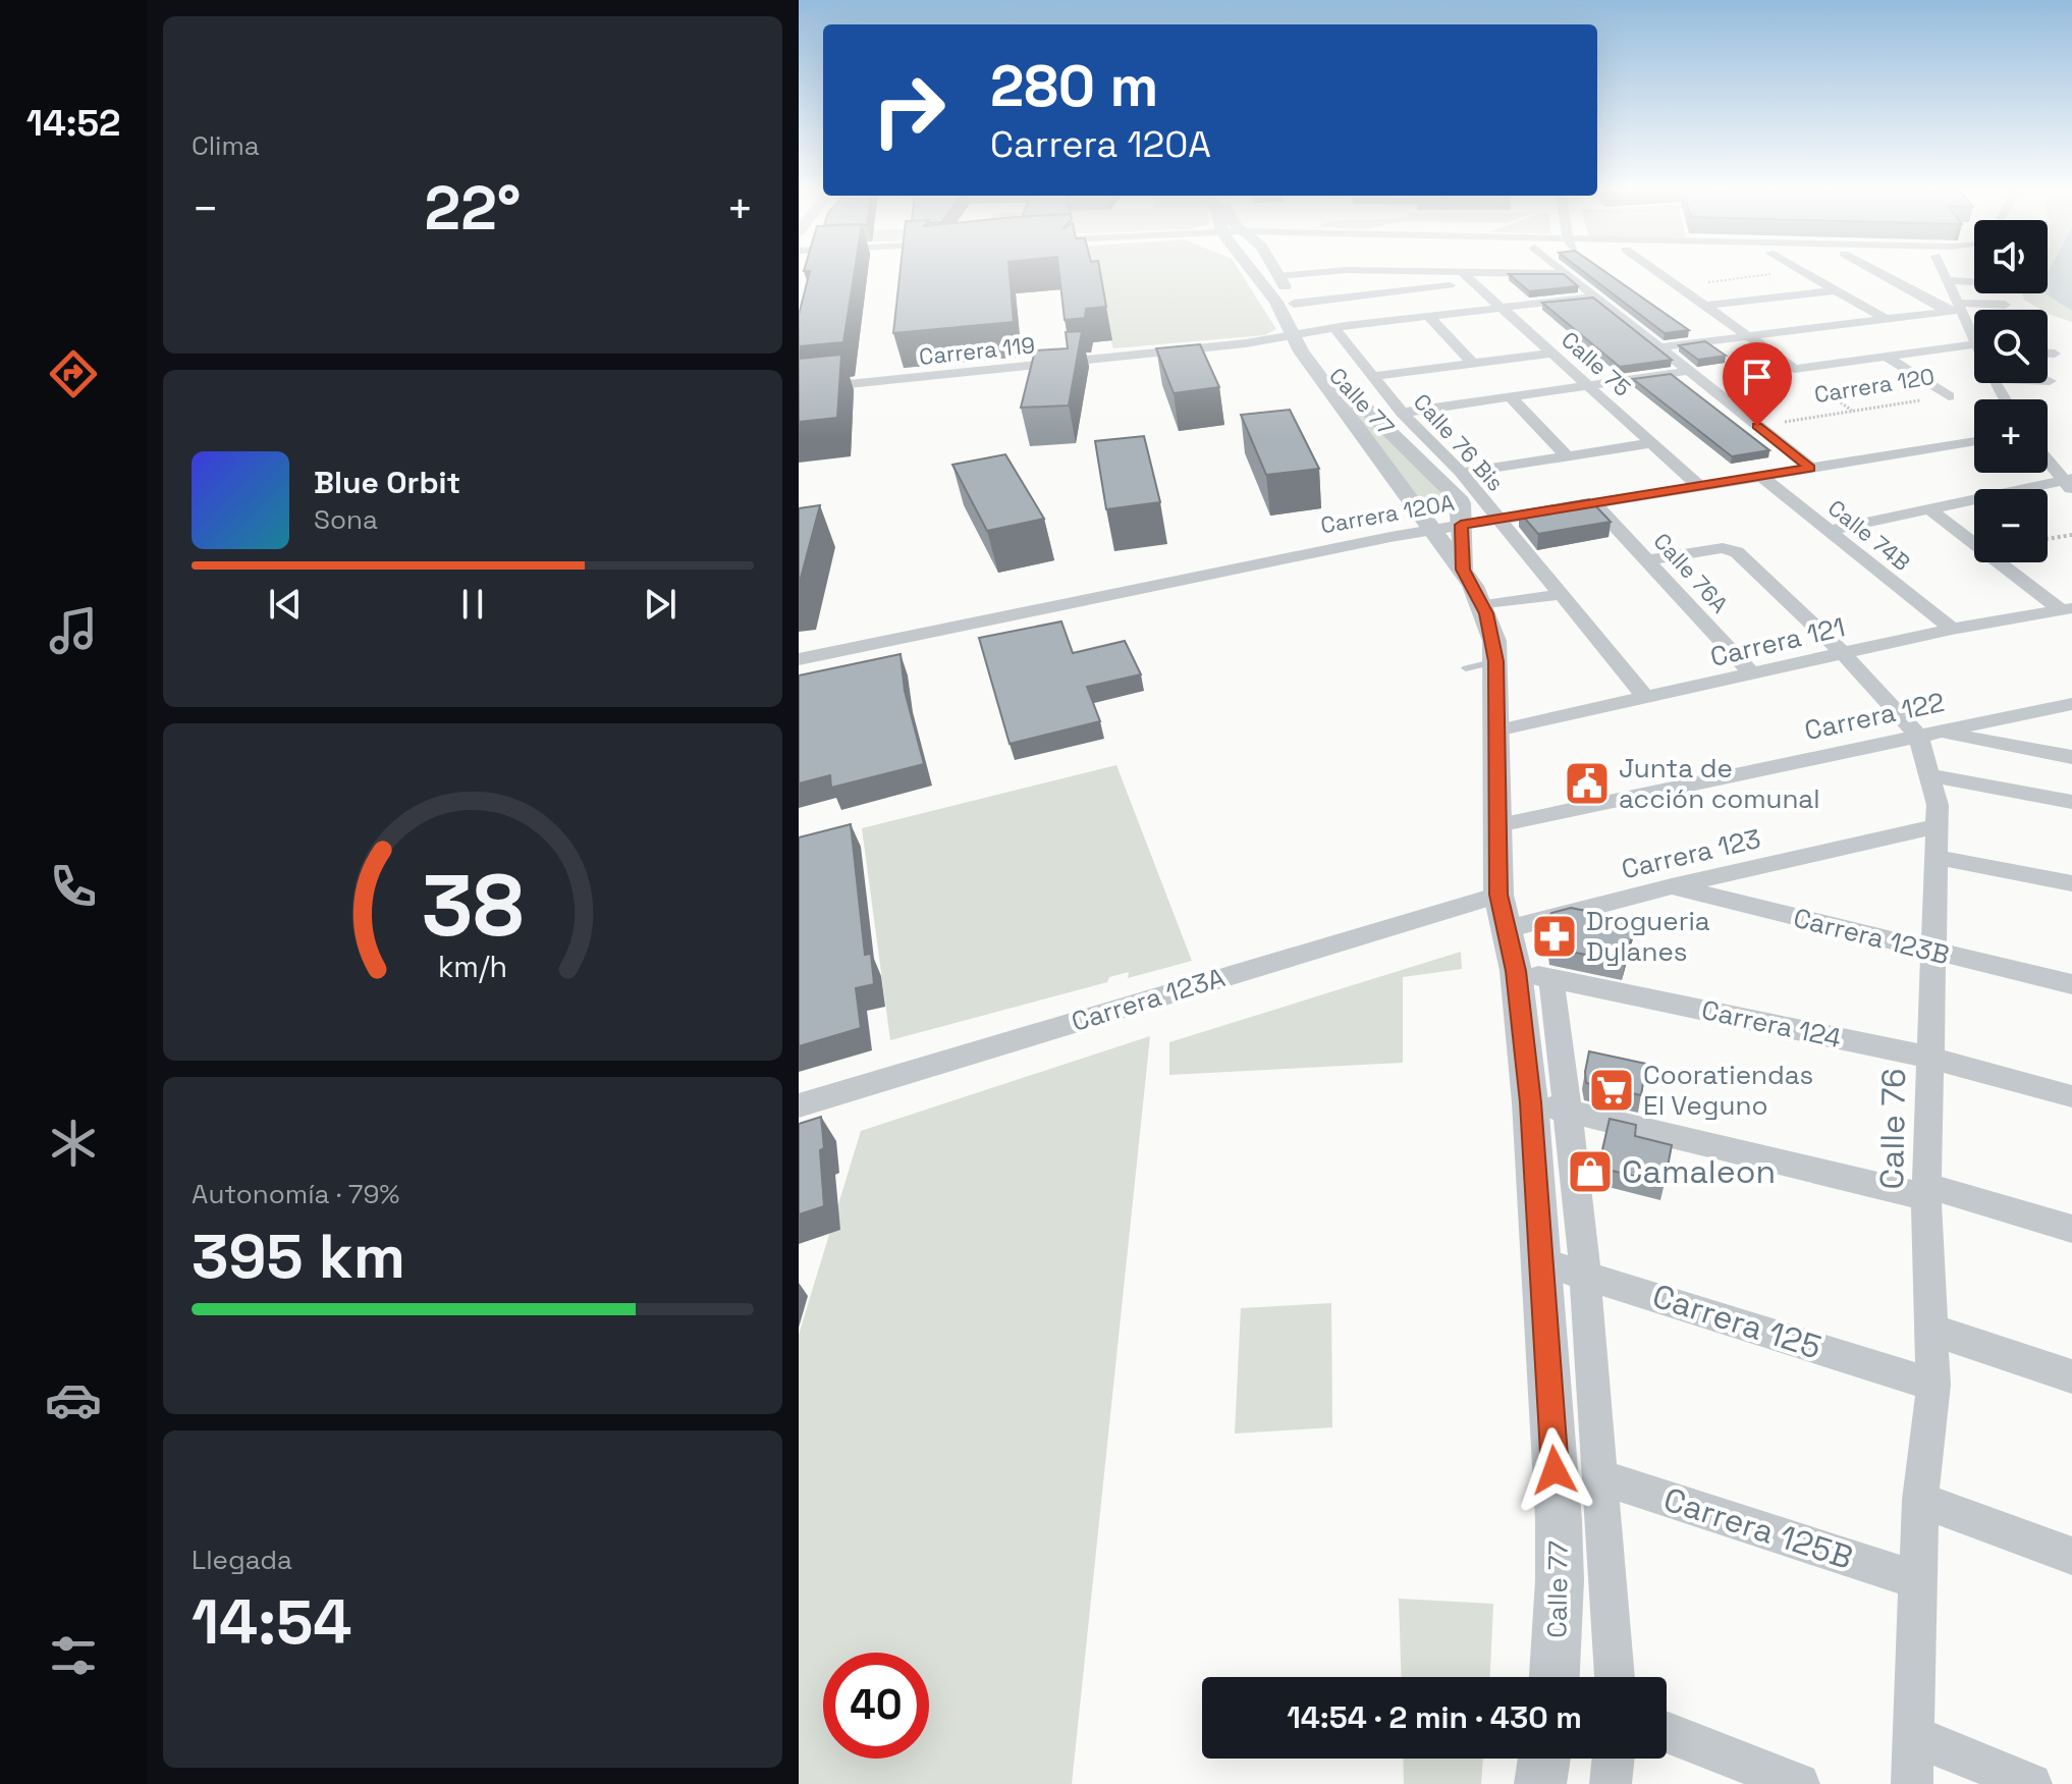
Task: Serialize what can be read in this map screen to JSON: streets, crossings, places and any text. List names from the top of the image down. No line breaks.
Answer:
{"streets":{"street":["Carrera 119","Calle 75","Calle 77","Calle 76 Bis","Carrera 120A","Calle 74B","Calle 76A","Carrera 121","Carrera 122","Carrera 123","Carrera 123B","Carrera 123A","Carrera 124","Calle 76","Carrera 125","Carrera 125B"],"path":["Carrera 120"]},"crossings":[["Carrera 119","Calle 75"],["Carrera 119","Calle 77"],["Carrera 119","Calle 76 Bis"],["Calle 75","Carrera 120A"],["Calle 77","Carrera 120A"],["Calle 77","Carrera 121"],["Calle 77","Carrera 122"],["Calle 77","Carrera 123"],["Calle 77","Carrera 123A"],["Calle 77","Carrera 124"],["Calle 77","Carrera 125"],["Calle 76 Bis","Carrera 120A"],["Calle 76 Bis","Carrera 121"],["Carrera 120A","Calle 74B"],["Carrera 120A","Calle 76A"],["Calle 74B","Carrera 121"],["Calle 76A","Carrera 121"],["Calle 76A","Calle 76"],["Carrera 121","Calle 76"],["Carrera 122","Calle 76"],["Carrera 123","Carrera 123B"],["Carrera 123","Carrera 123A"],["Carrera 123","Calle 76"],["Carrera 123B","Calle 76"],["Carrera 124","Calle 76"],["Calle 76","Carrera 125"],["Calle 76","Carrera 125B"]],"places":{"public building":["Junta de acción comunal"],"pharmacy":["Drogueria Dylanes"],"supermarket":["Cooratiendas El Veguno"],"shop":["Camaleon"]},"page":{"tabs":"14:52","tile":["Clima",["Autonomía · 79%","395 km"],["Llegada","14:54"]],"turn":["280 m","Carrera 120A"],"heat":["−","22°","+"],"map_buttons":["+","−"],"song":["Blue Orbit","Sona"],"limit":"40","trip":"14:54 · 2 min · 430 m","gauge":["38","km/h"]}}
